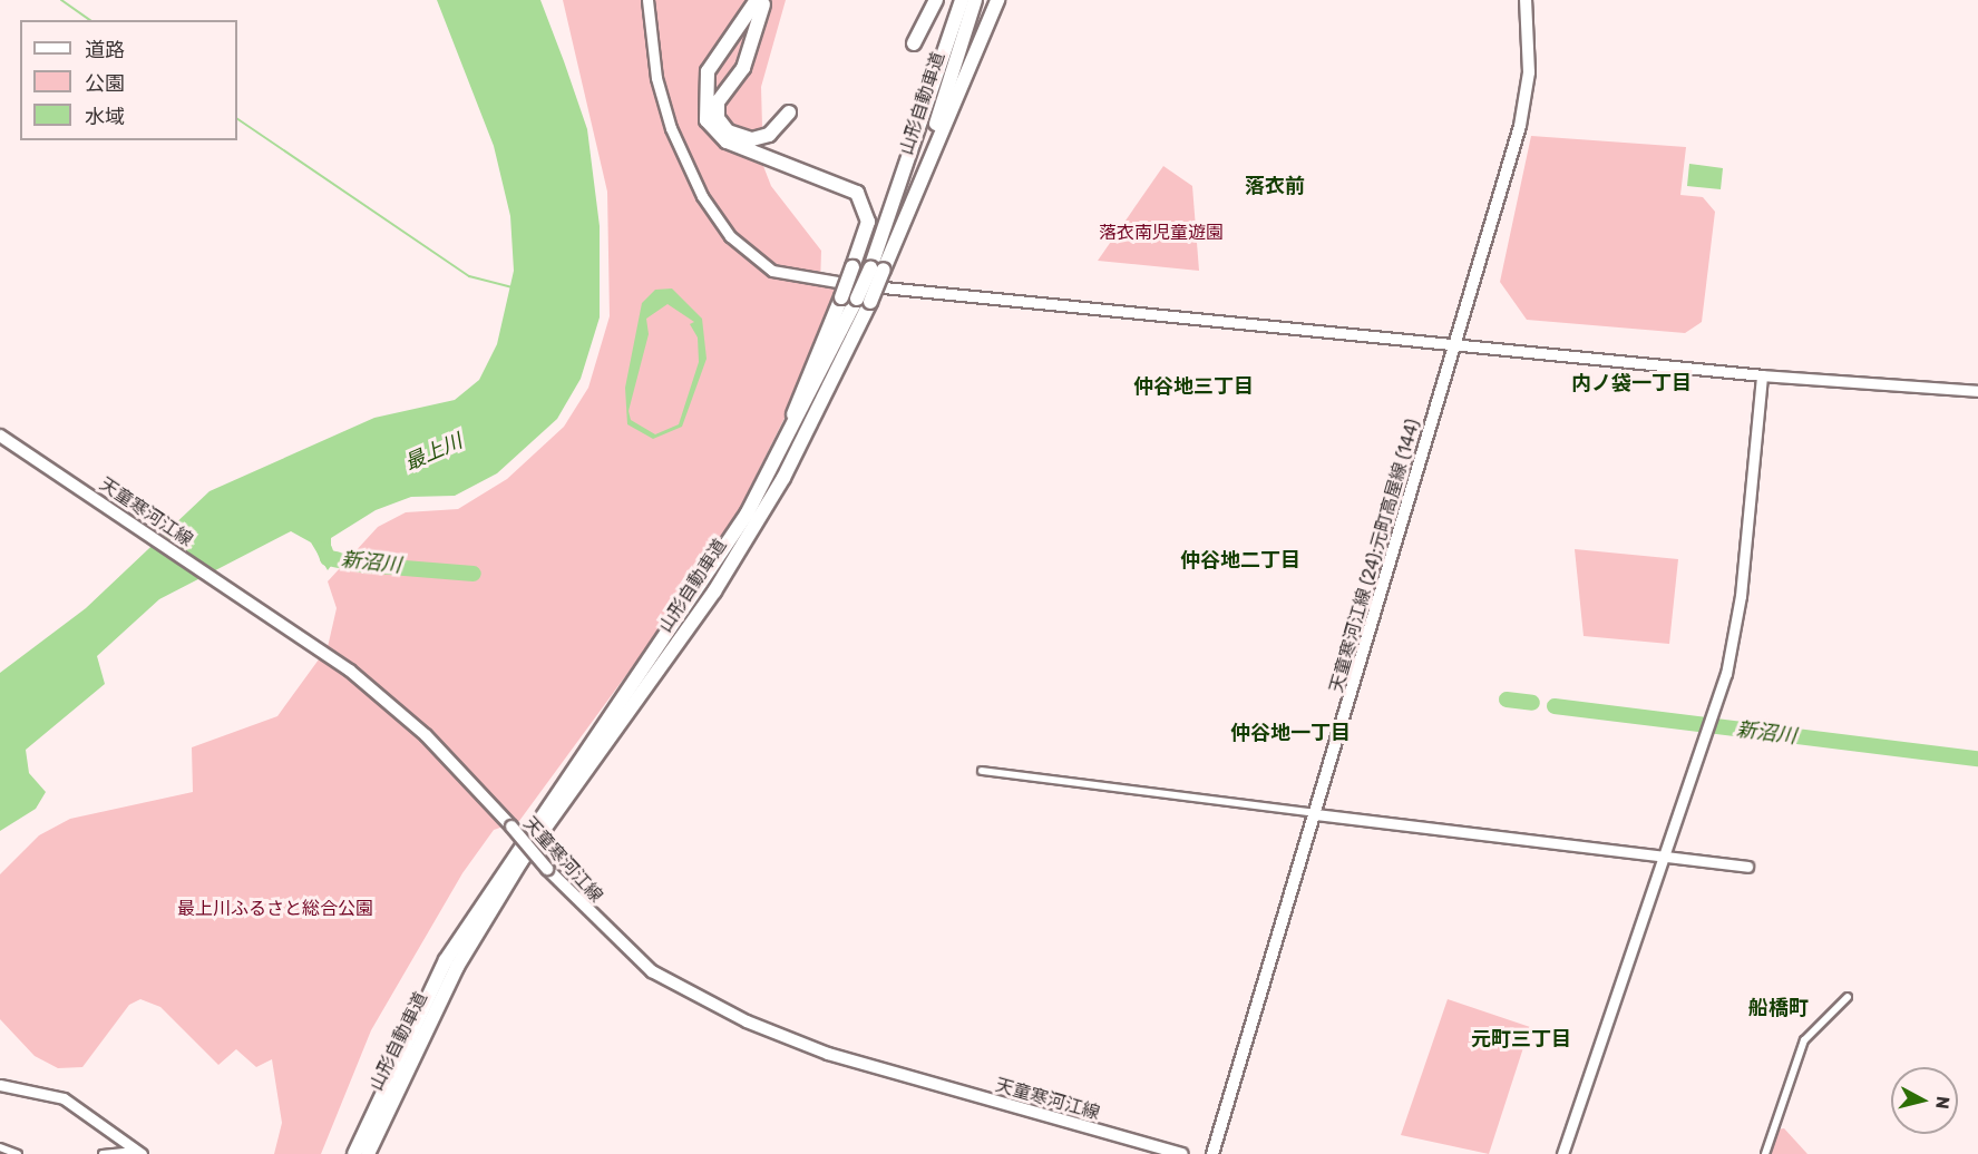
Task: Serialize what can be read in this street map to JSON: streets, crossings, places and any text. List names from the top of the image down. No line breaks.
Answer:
{"streets":{"highway":["山形自動車道"],"main road":["天童寒河江線","天童寒河江線 (24);元町高屋線 (144)"]},"districts":["落衣前","内ノ袋一丁目","仲谷地三丁目","仲谷地二丁目","仲谷地一丁目","船橋町","元町三丁目"],"water":["最上川","新沼川"],"parks":["落衣南児童遊園","最上川ふるさと総合公園"],"legend":["道路","公園","水域"],"north":"right"}
